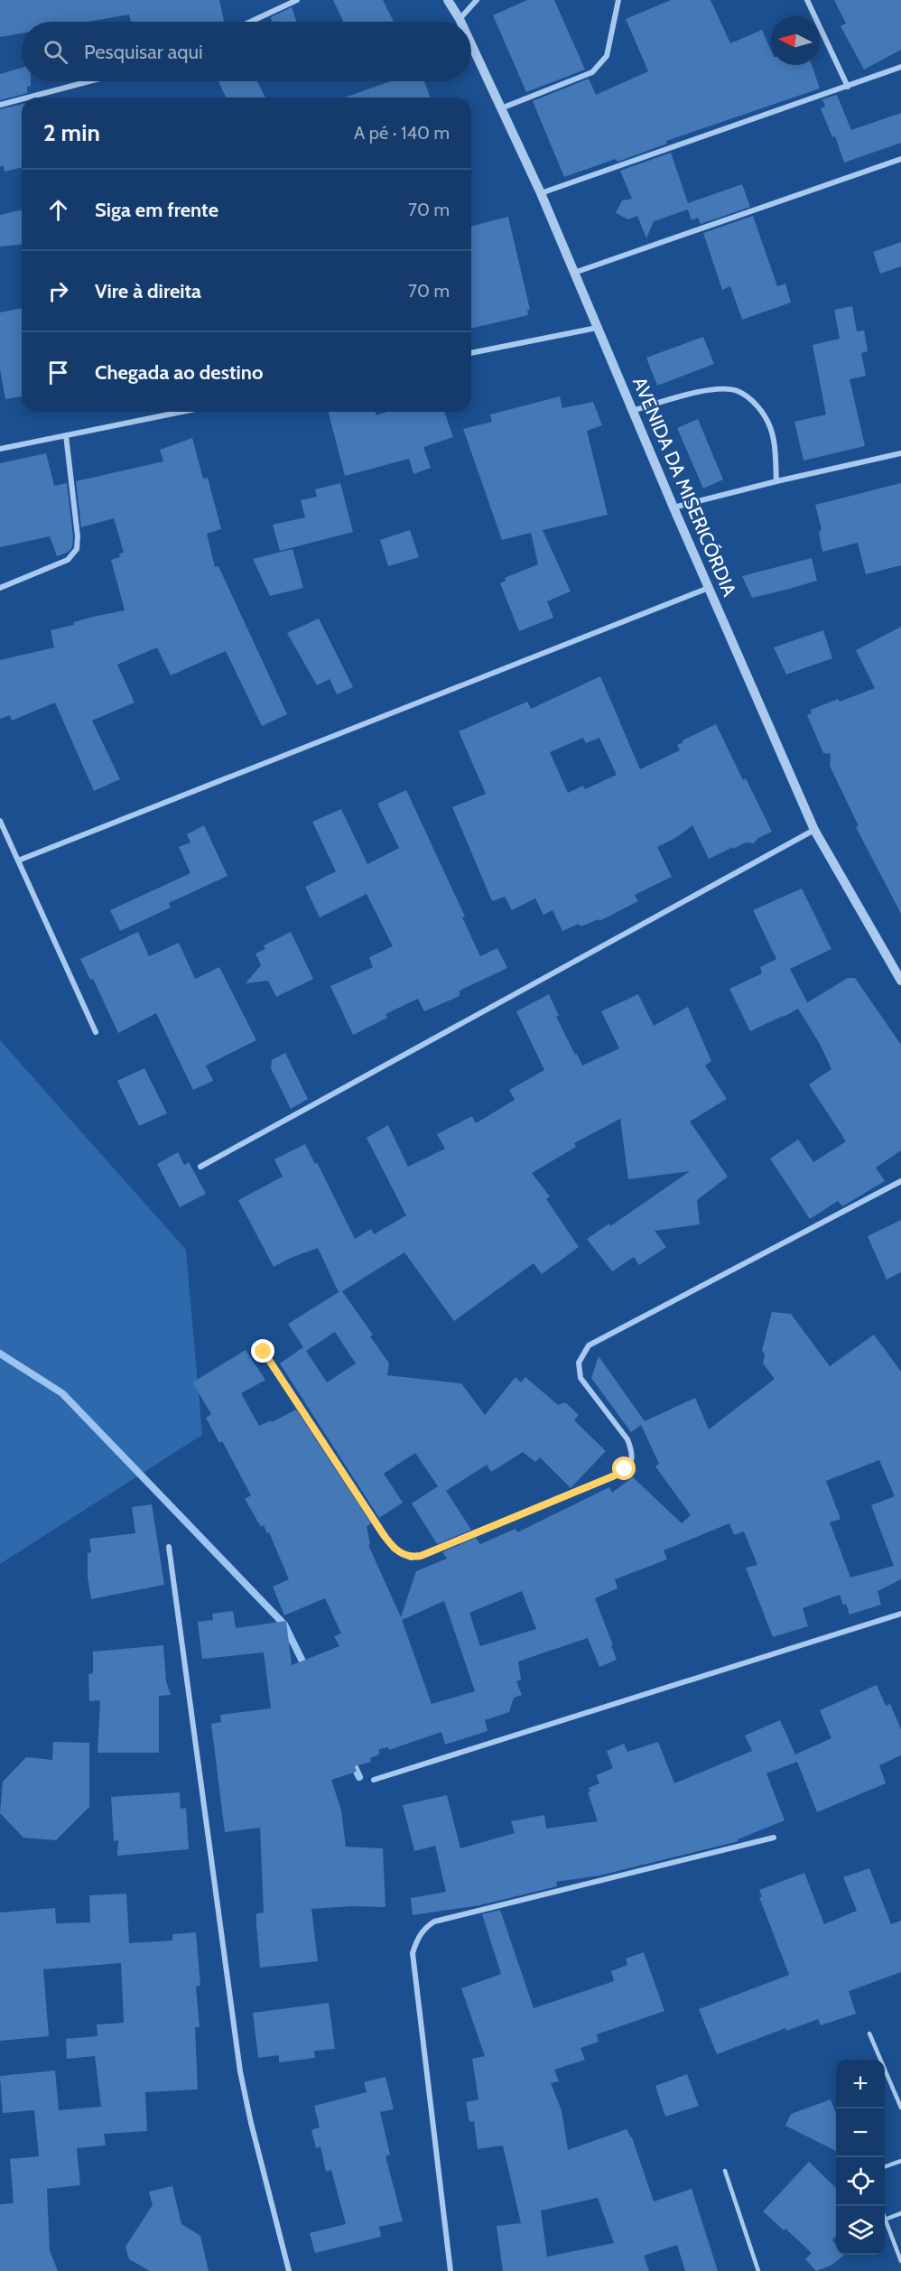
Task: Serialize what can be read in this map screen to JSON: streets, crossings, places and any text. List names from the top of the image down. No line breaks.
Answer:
{"streets":{"street":["AVENIDA DA MISERICÓRDIA"]},"north":"left","page":{"search":"Pesquisar aqui","heading":["2 min","A pé · 140 m"],"list":[["Siga em frente","70 m"],["Vire à direita","70 m"],"Chegada ao destino"],"map_buttons":["+","−"]}}
